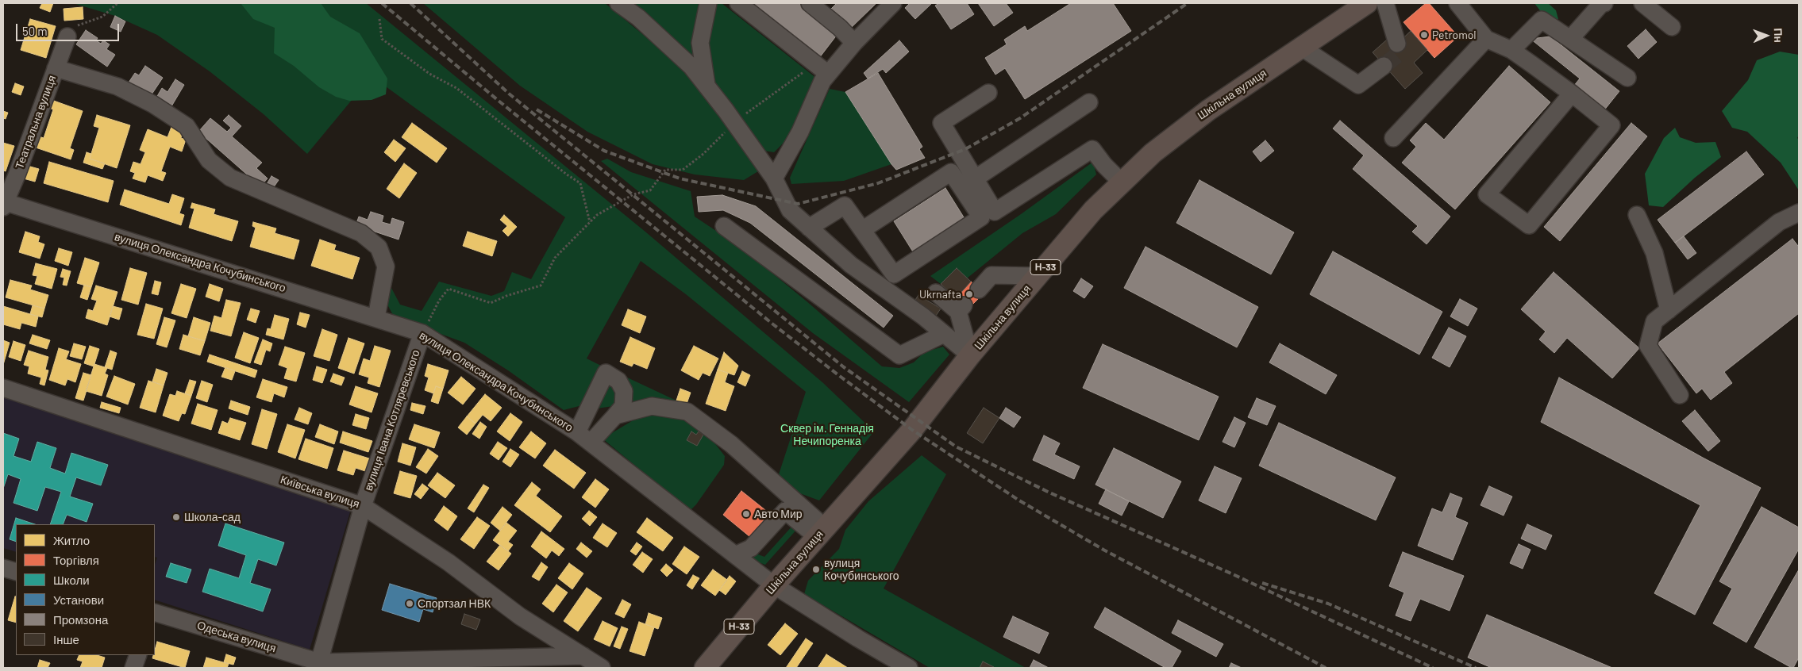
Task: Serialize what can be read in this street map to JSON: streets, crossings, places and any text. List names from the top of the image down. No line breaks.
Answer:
{"streets":{"main road":["Шкільна вулиця","Н-33"],"street":["Театральна вулиця","вулиця Олександра Кочубинського","вулиця Івана Котляревського","Київська вулиця","Одеська вулиця"]},"crossings":[["Шкільна вулиця","вулиця Олександра Кочубинського"],["Театральна вулиця","вулиця Олександра Кочубинського"],["вулиця Олександра Кочубинського","вулиця Івана Котляревського"],["вулиця Івана Котляревського","Київська вулиця"],["вулиця Івана Котляревського","Одеська вулиця"],["Київська вулиця","Одеська вулиця"]],"parks":["Сквер ім. Геннадія Нечипоренка"],"places":["Petromol","Ukrnafta","Авто Мир","Школа-сад","вулиця Кочубинського","Спортзал НВК"],"legend":["Житло","Торгівля","Школи","Установи","Промзона","Інше"],"scale_bar":"50 m","north":"right"}
